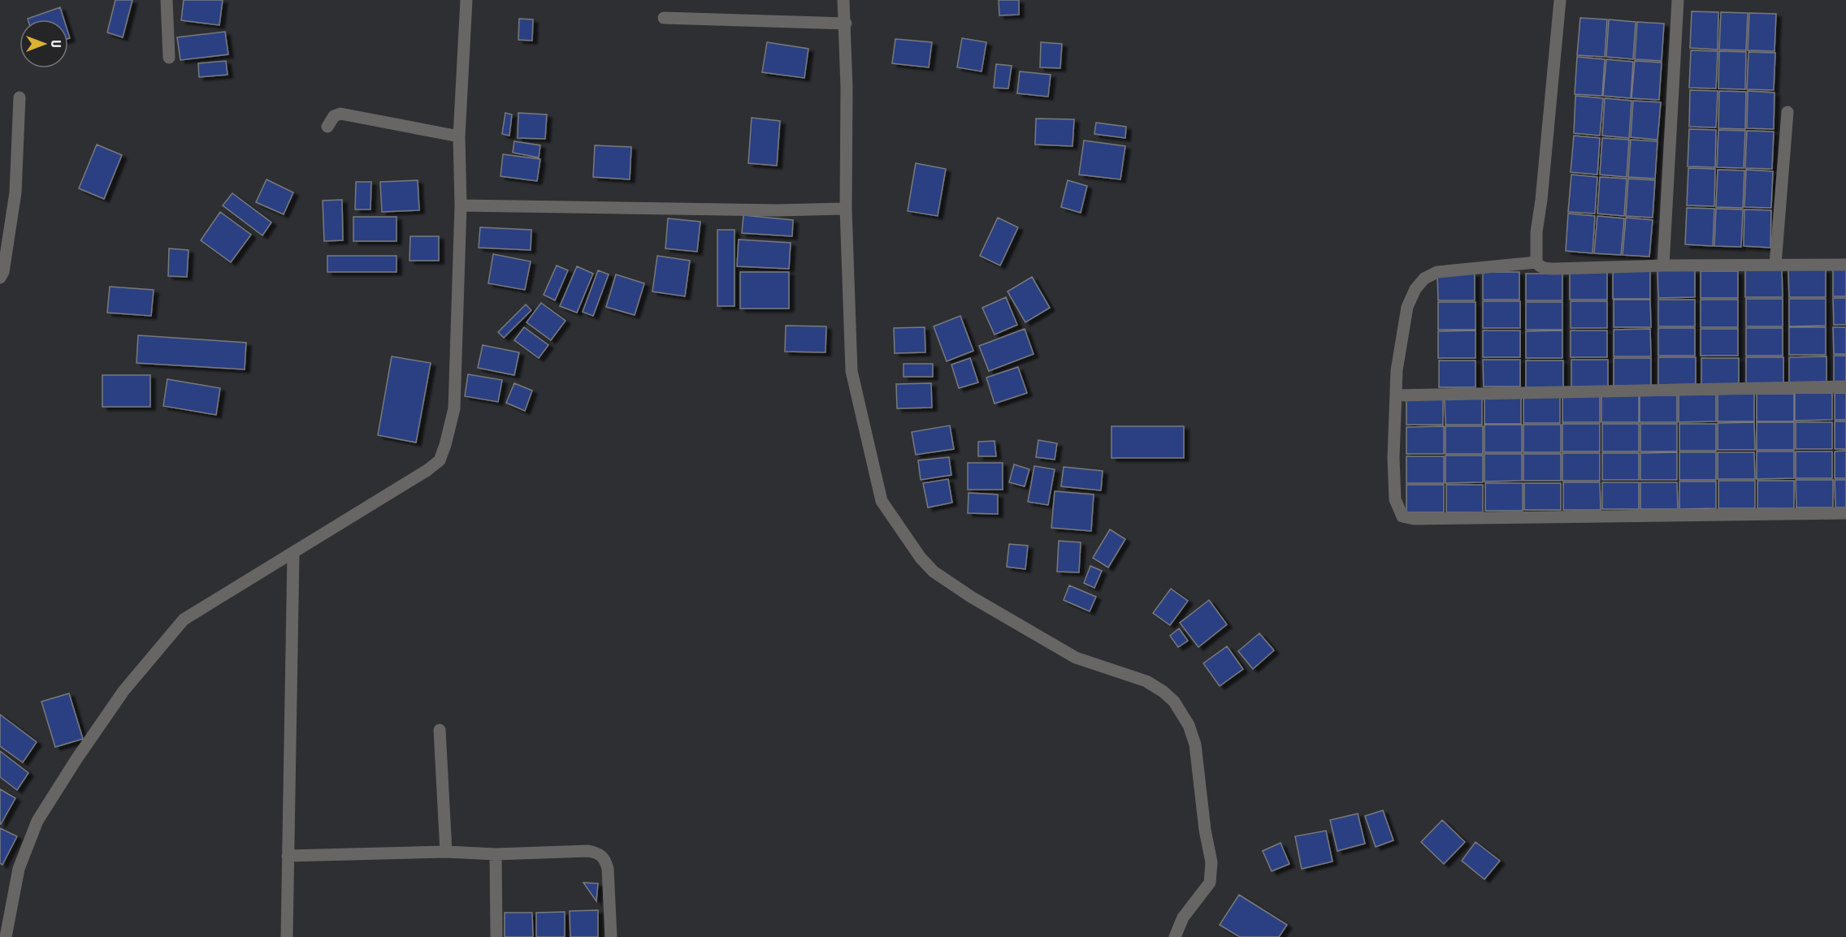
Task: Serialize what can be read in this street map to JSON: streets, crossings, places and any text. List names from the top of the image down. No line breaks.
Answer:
{"north":"right"}
